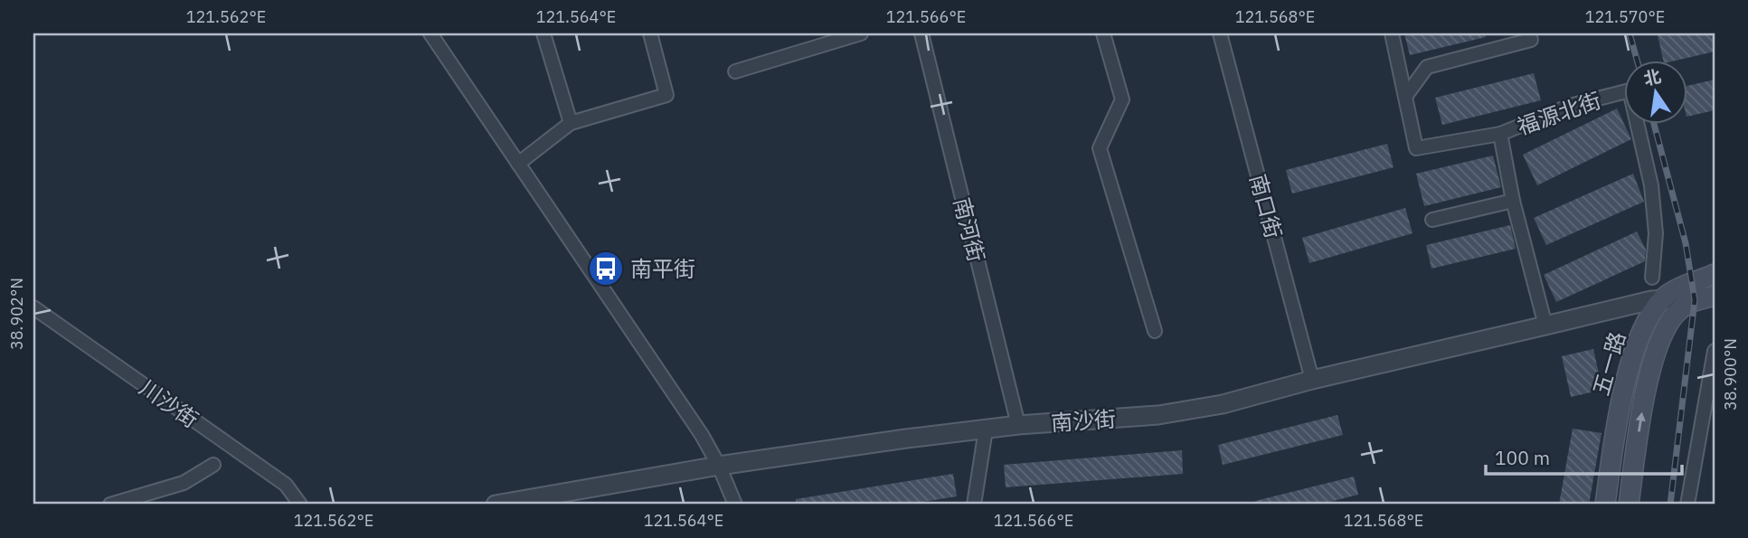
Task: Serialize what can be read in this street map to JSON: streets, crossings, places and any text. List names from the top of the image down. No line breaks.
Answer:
{"streets":{"main road":["五一路"],"street":["福源北街","南口街","南河街","川沙街","南沙街"]},"crossings":[["南口街","南沙街"],["南河街","南沙街"],["五一路","南沙街"]],"places":{"bus stop":["南平街"]},"scale_bar":"100 m","north":"top","coordinates":["121.562°E","121.564°E","121.566°E","121.568°E","121.570°E","38.902°N","38.900°N"]}
